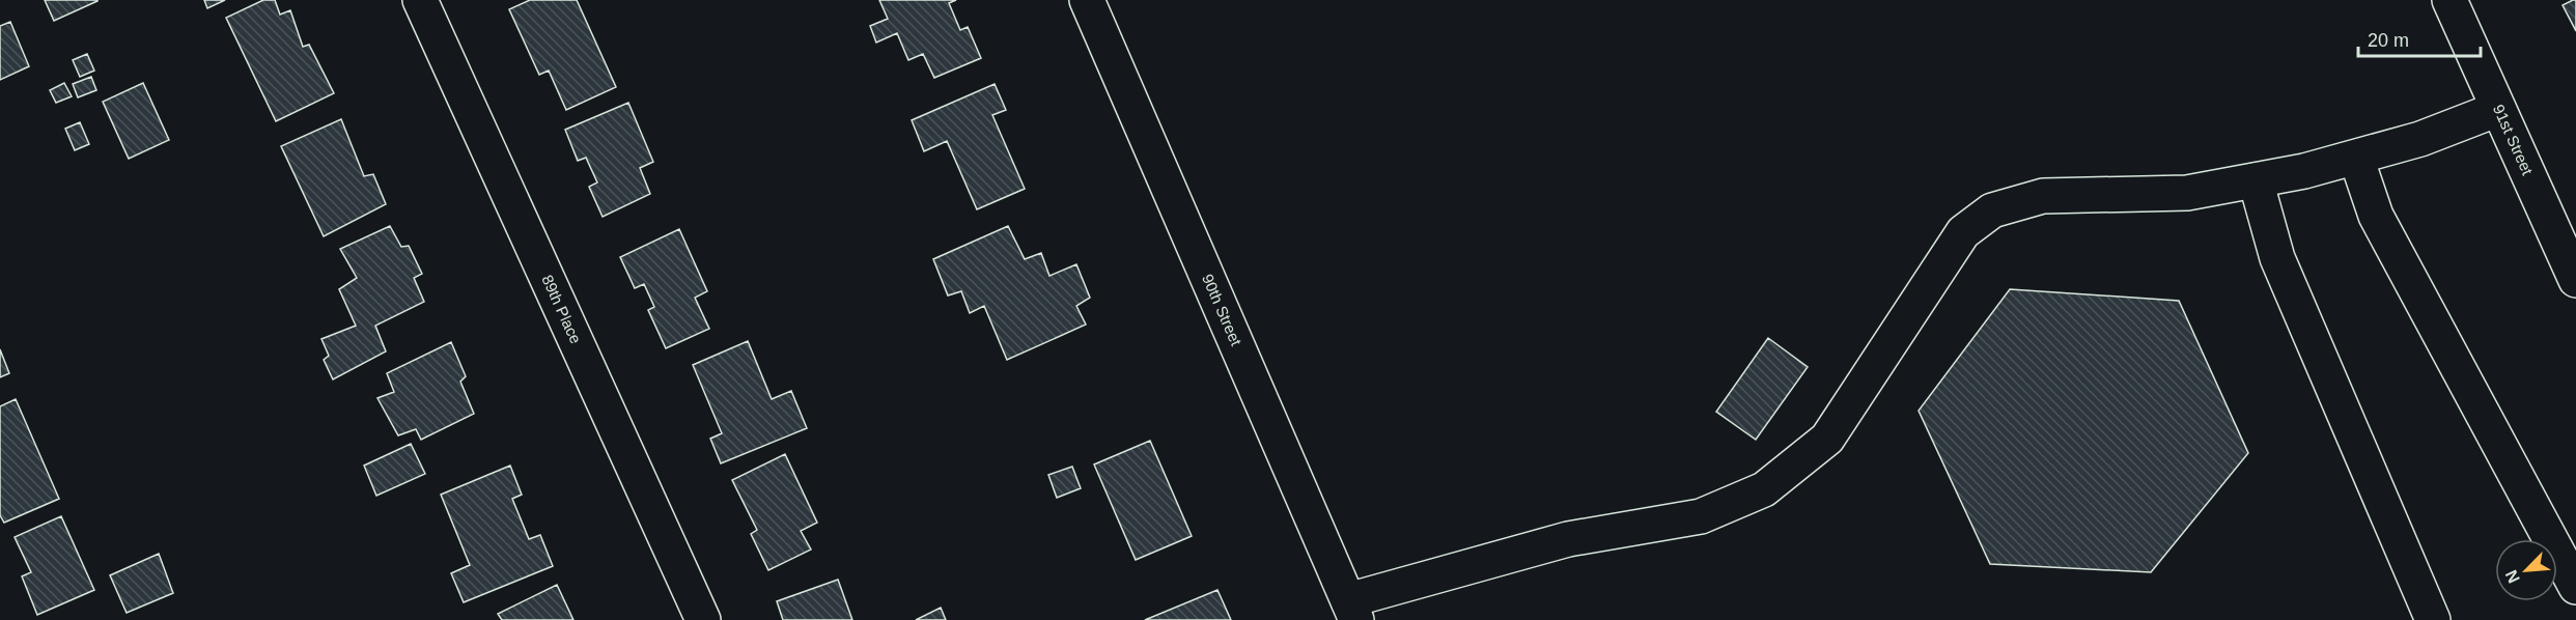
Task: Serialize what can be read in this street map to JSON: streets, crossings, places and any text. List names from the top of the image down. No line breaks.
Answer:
{"streets":{"street":["91st Street","89th Place","90th Street"]},"scale_bar":"20 m","north":"bottom left"}
